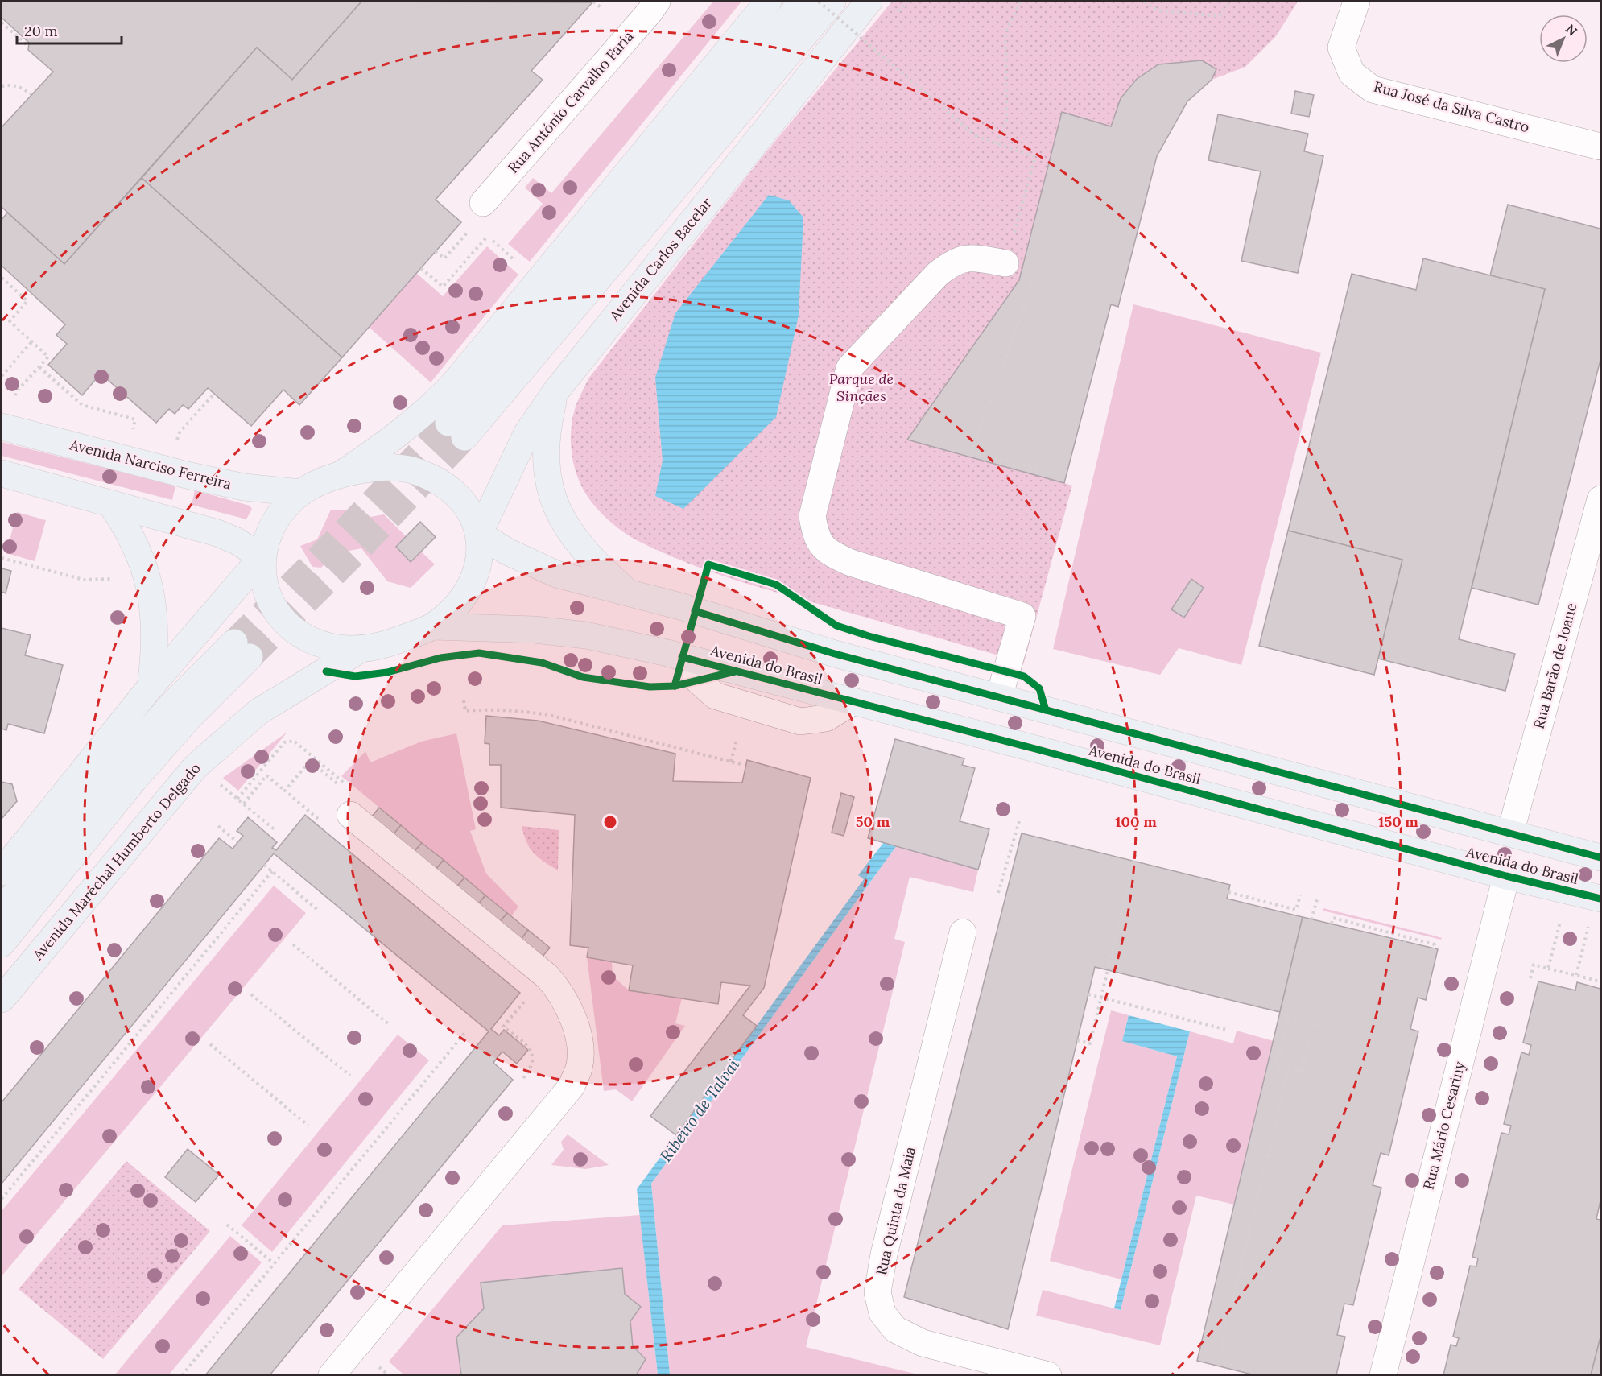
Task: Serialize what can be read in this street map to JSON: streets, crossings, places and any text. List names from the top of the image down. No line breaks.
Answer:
{"streets":{"main road":["Avenida Carlos Bacelar","Avenida Narciso Ferreira","Avenida do Brasil","Avenida Marechal Humberto Delgado"],"street":["Rua António Carvalho Faria","Rua José da Silva Castro","Rua Barão de Joane","Rua Mário Cesariny","Rua Quinta da Maia"]},"crossings":[["Avenida Carlos Bacelar","Avenida do Brasil"],["Avenida do Brasil","Rua Barão de Joane"],["Avenida do Brasil","Rua Mário Cesariny"]],"water":["Ribeiro de Talvai"],"parks":["Parque de Sinçães"],"scale_bar":"20 m","north":"top right","rings":["50 m","100 m","150 m"]}
